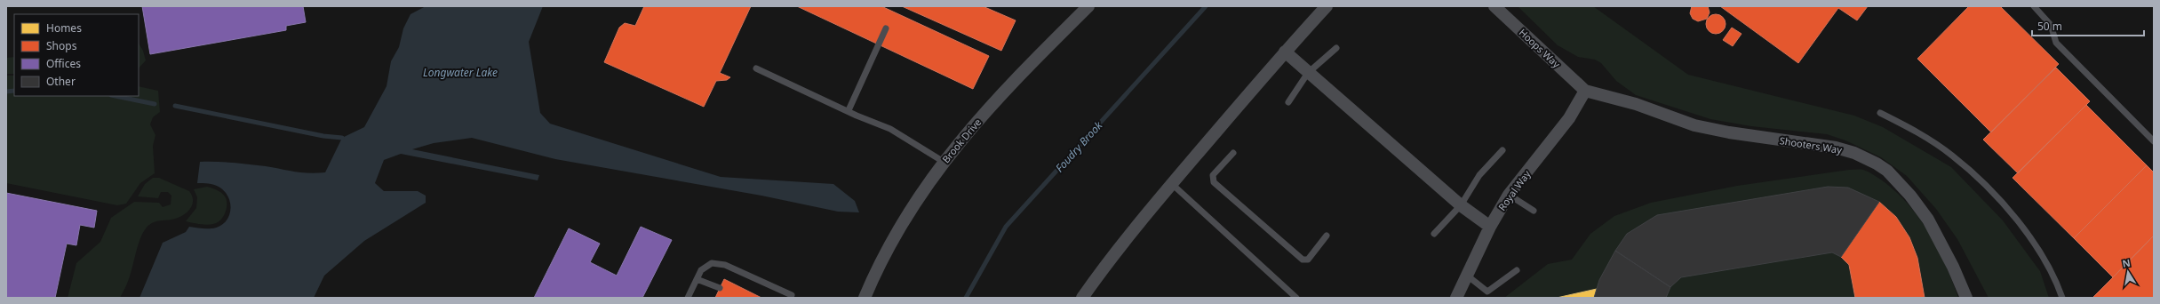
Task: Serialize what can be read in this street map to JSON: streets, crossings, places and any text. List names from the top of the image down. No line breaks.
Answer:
{"streets":{"street":["Hoops Way","Brook Drive","Shooters Way","Royal Way"]},"crossings":[["Hoops Way","Shooters Way"],["Hoops Way","Royal Way"],["Shooters Way","Royal Way"]],"water":["Longwater Lake","Foudry Brook"],"legend":["Homes","Shops","Offices","Other"],"scale_bar":"50 m","north":"top"}
